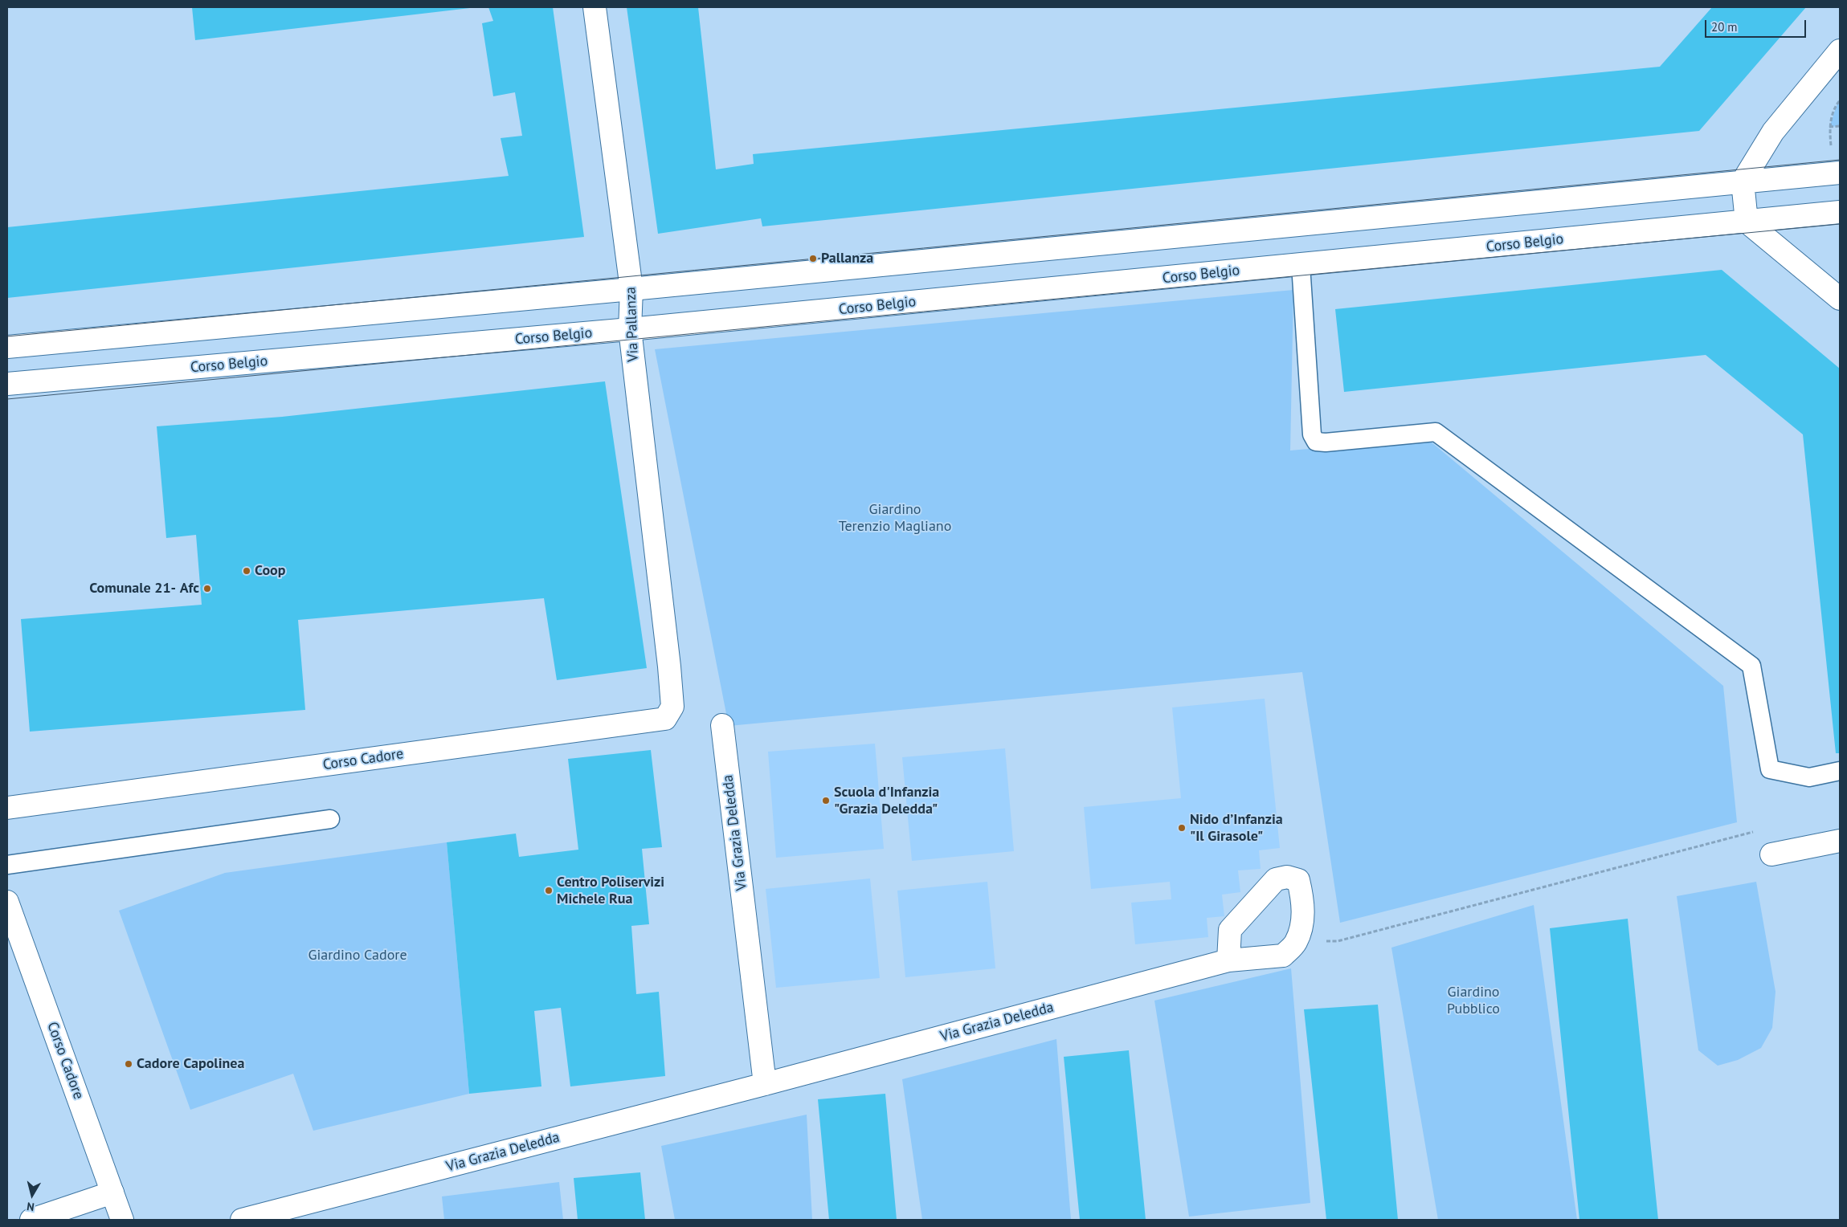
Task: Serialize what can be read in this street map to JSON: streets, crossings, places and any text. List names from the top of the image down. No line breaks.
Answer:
{"streets":{"street":["Corso Belgio","Via Pallanza","Corso Cadore","Via Grazia Deledda"]},"crossings":[["Corso Belgio","Via Pallanza"],["Via Pallanza","Corso Cadore"]],"parks":["Giardino Terenzio Magliano","Giardino Cadore","Giardino Pubblico"],"places":["Pallanza","Coop","Comunale 21- Afc","Scuola d'Infanzia \"Grazia Deledda\"","Nido d’Infanzia \"Il Girasole\"","Centro Poliservizi Michele Rua","Cadore Capolinea"],"scale_bar":"20 m","north":"bottom"}
